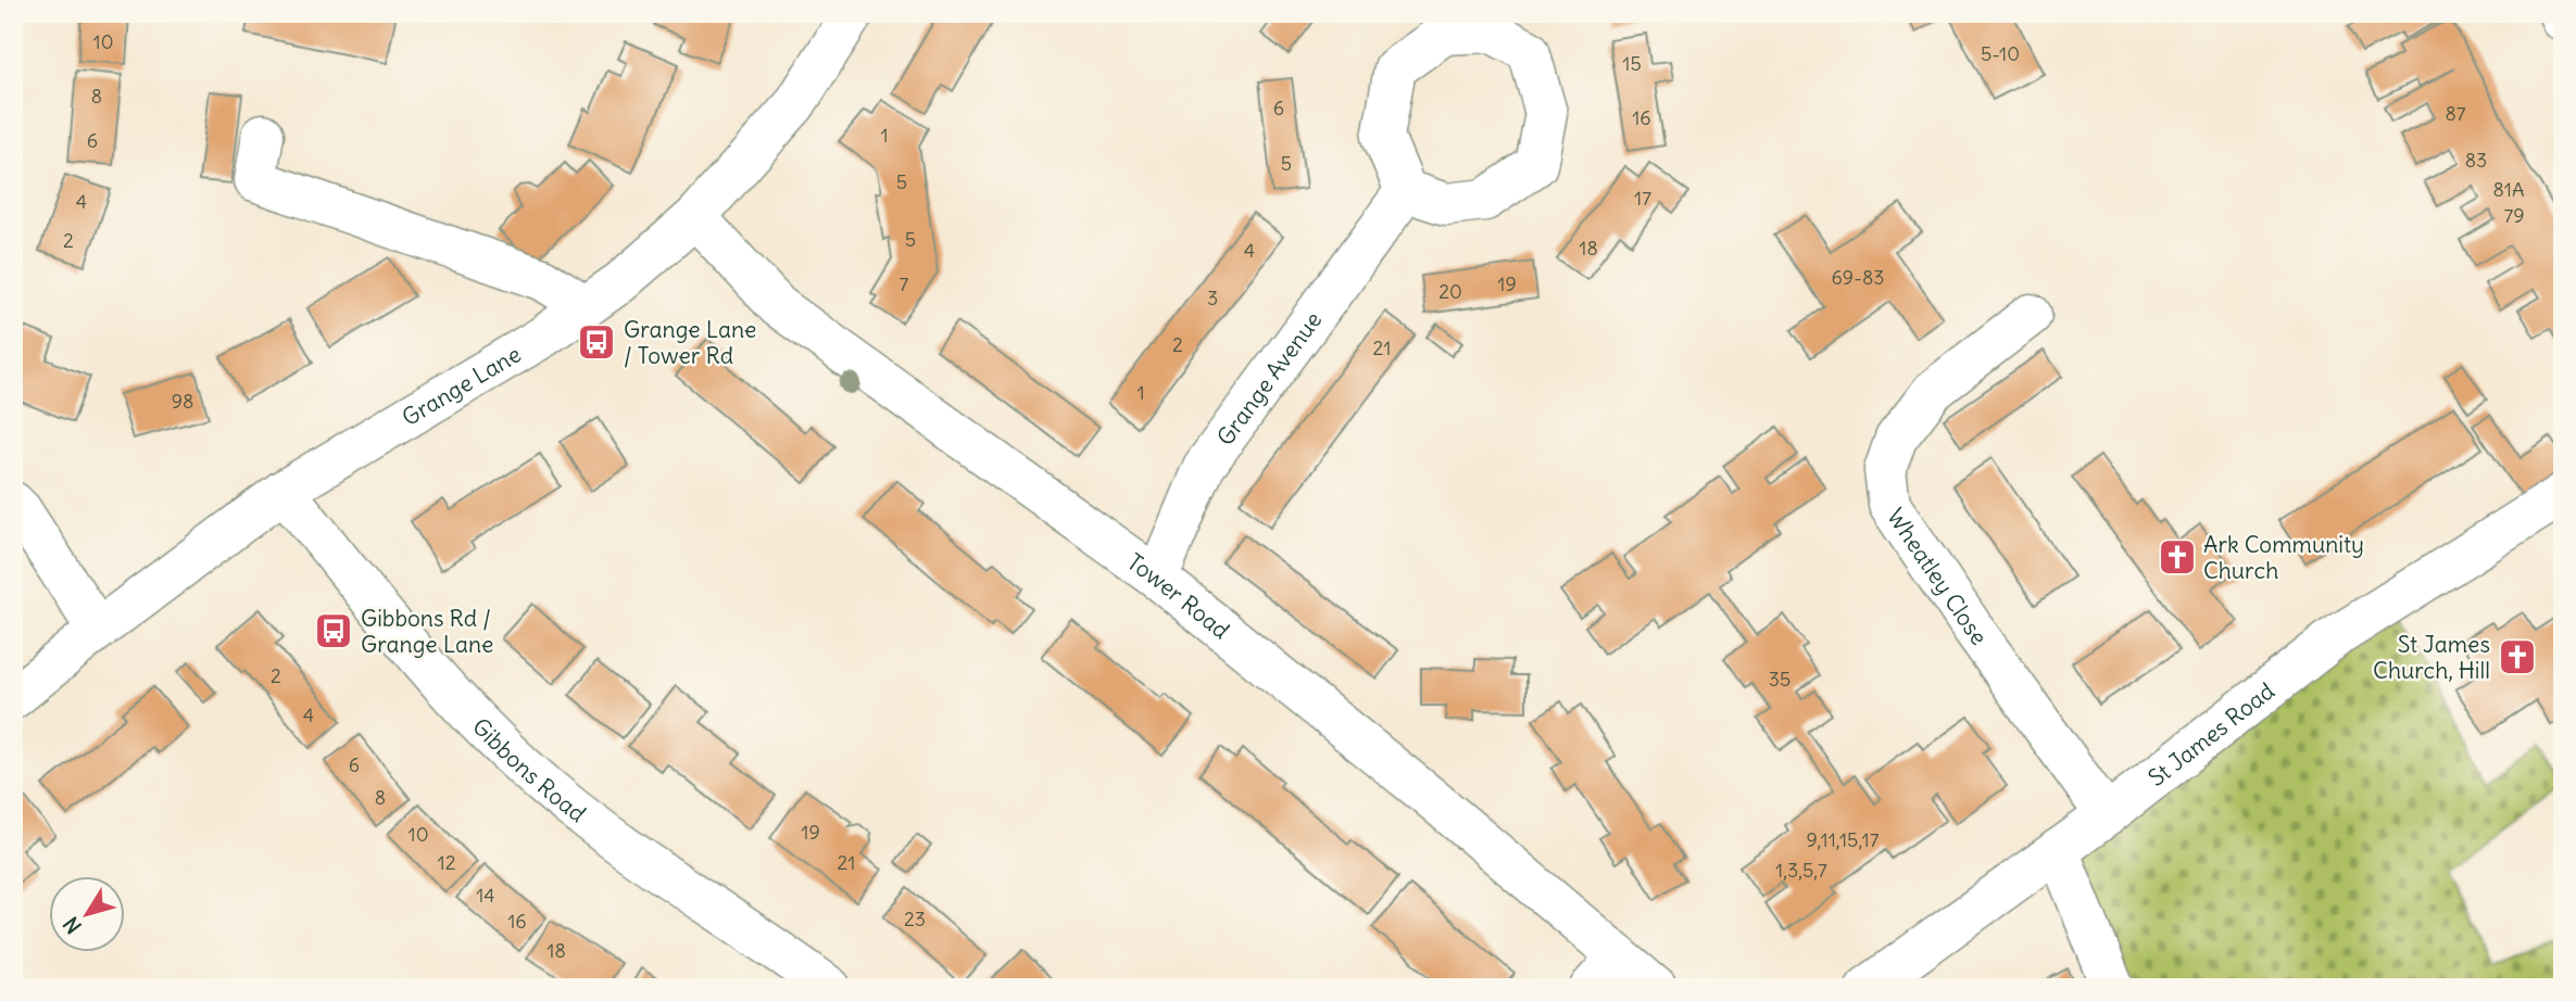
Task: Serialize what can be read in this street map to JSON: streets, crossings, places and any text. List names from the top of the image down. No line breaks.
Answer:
{"streets":{"street":["Grange Avenue","Grange Lane","Wheatley Close","Tower Road","St James Road","Gibbons Road"]},"crossings":[["Grange Avenue","Tower Road"],["Grange Lane","Tower Road"],["Grange Lane","Gibbons Road"],["Wheatley Close","St James Road"]],"places":{"bus stop":["Grange Lane / Tower Rd","Gibbons Rd / Grange Lane"],"church":["Ark Community Church","St James Church, Hill"]},"house_numbers":["10","5-10","15","8","6","87","16","1","6","83","5","5","81A","17","4","79","5","2","18","4","69-83","7","19","20","3","2","21","1","98","2","35","4","6","8","19","10","9,11,15,17","12","21","1,3,5,7","14","23","16","18"],"north":"bottom left"}
